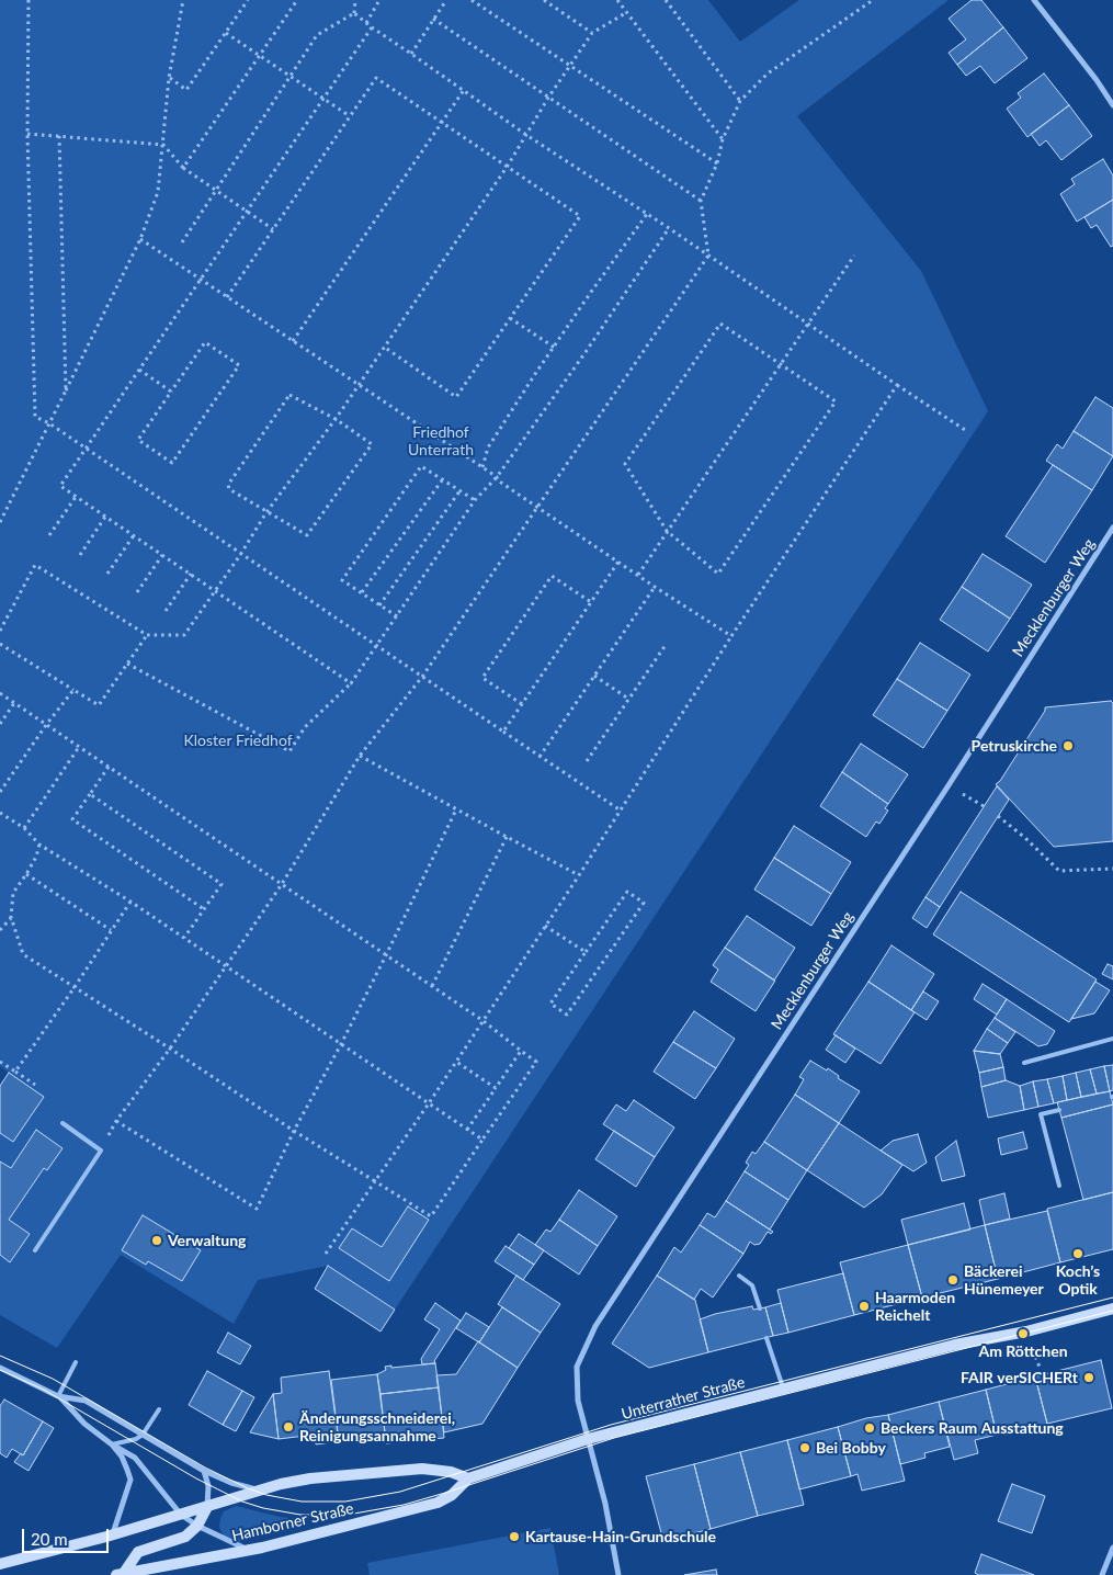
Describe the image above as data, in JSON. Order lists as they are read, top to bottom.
{
  "streets": {
    "main road": ["Unterrather Straße", "Hamborner Straße"],
    "street": ["Mecklenburger Weg"]
  },
  "crossings": [
    ["Mecklenburger Weg", "Unterrather Straße"],
    ["Unterrather Straße", "Hamborner Straße"]
  ],
  "parks": ["Friedhof Unterrath", "Kloster Friedhof"],
  "places": [
    "Petruskirche",
    "Verwaltung",
    "Koch’s Optik",
    "Bäckerei Hünemeyer",
    "Haarmoden Reichelt",
    "Am Röttchen",
    "FAIR verSICHERt",
    "Änderungsschneiderei, Reinigungsannahme",
    "Beckers Raum Ausstattung",
    "Bei Bobby",
    "Kartause-Hain-Grundschule"
  ],
  "scale_bar": "20 m"
}
